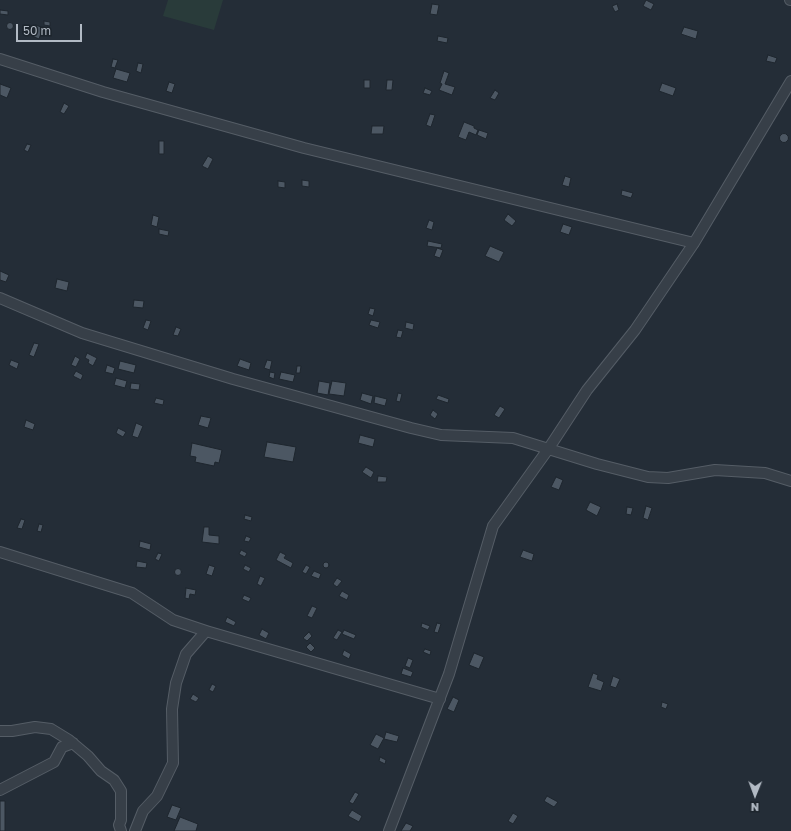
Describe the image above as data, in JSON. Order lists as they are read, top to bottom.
{
  "scale_bar": "50 m",
  "north": "bottom"
}
